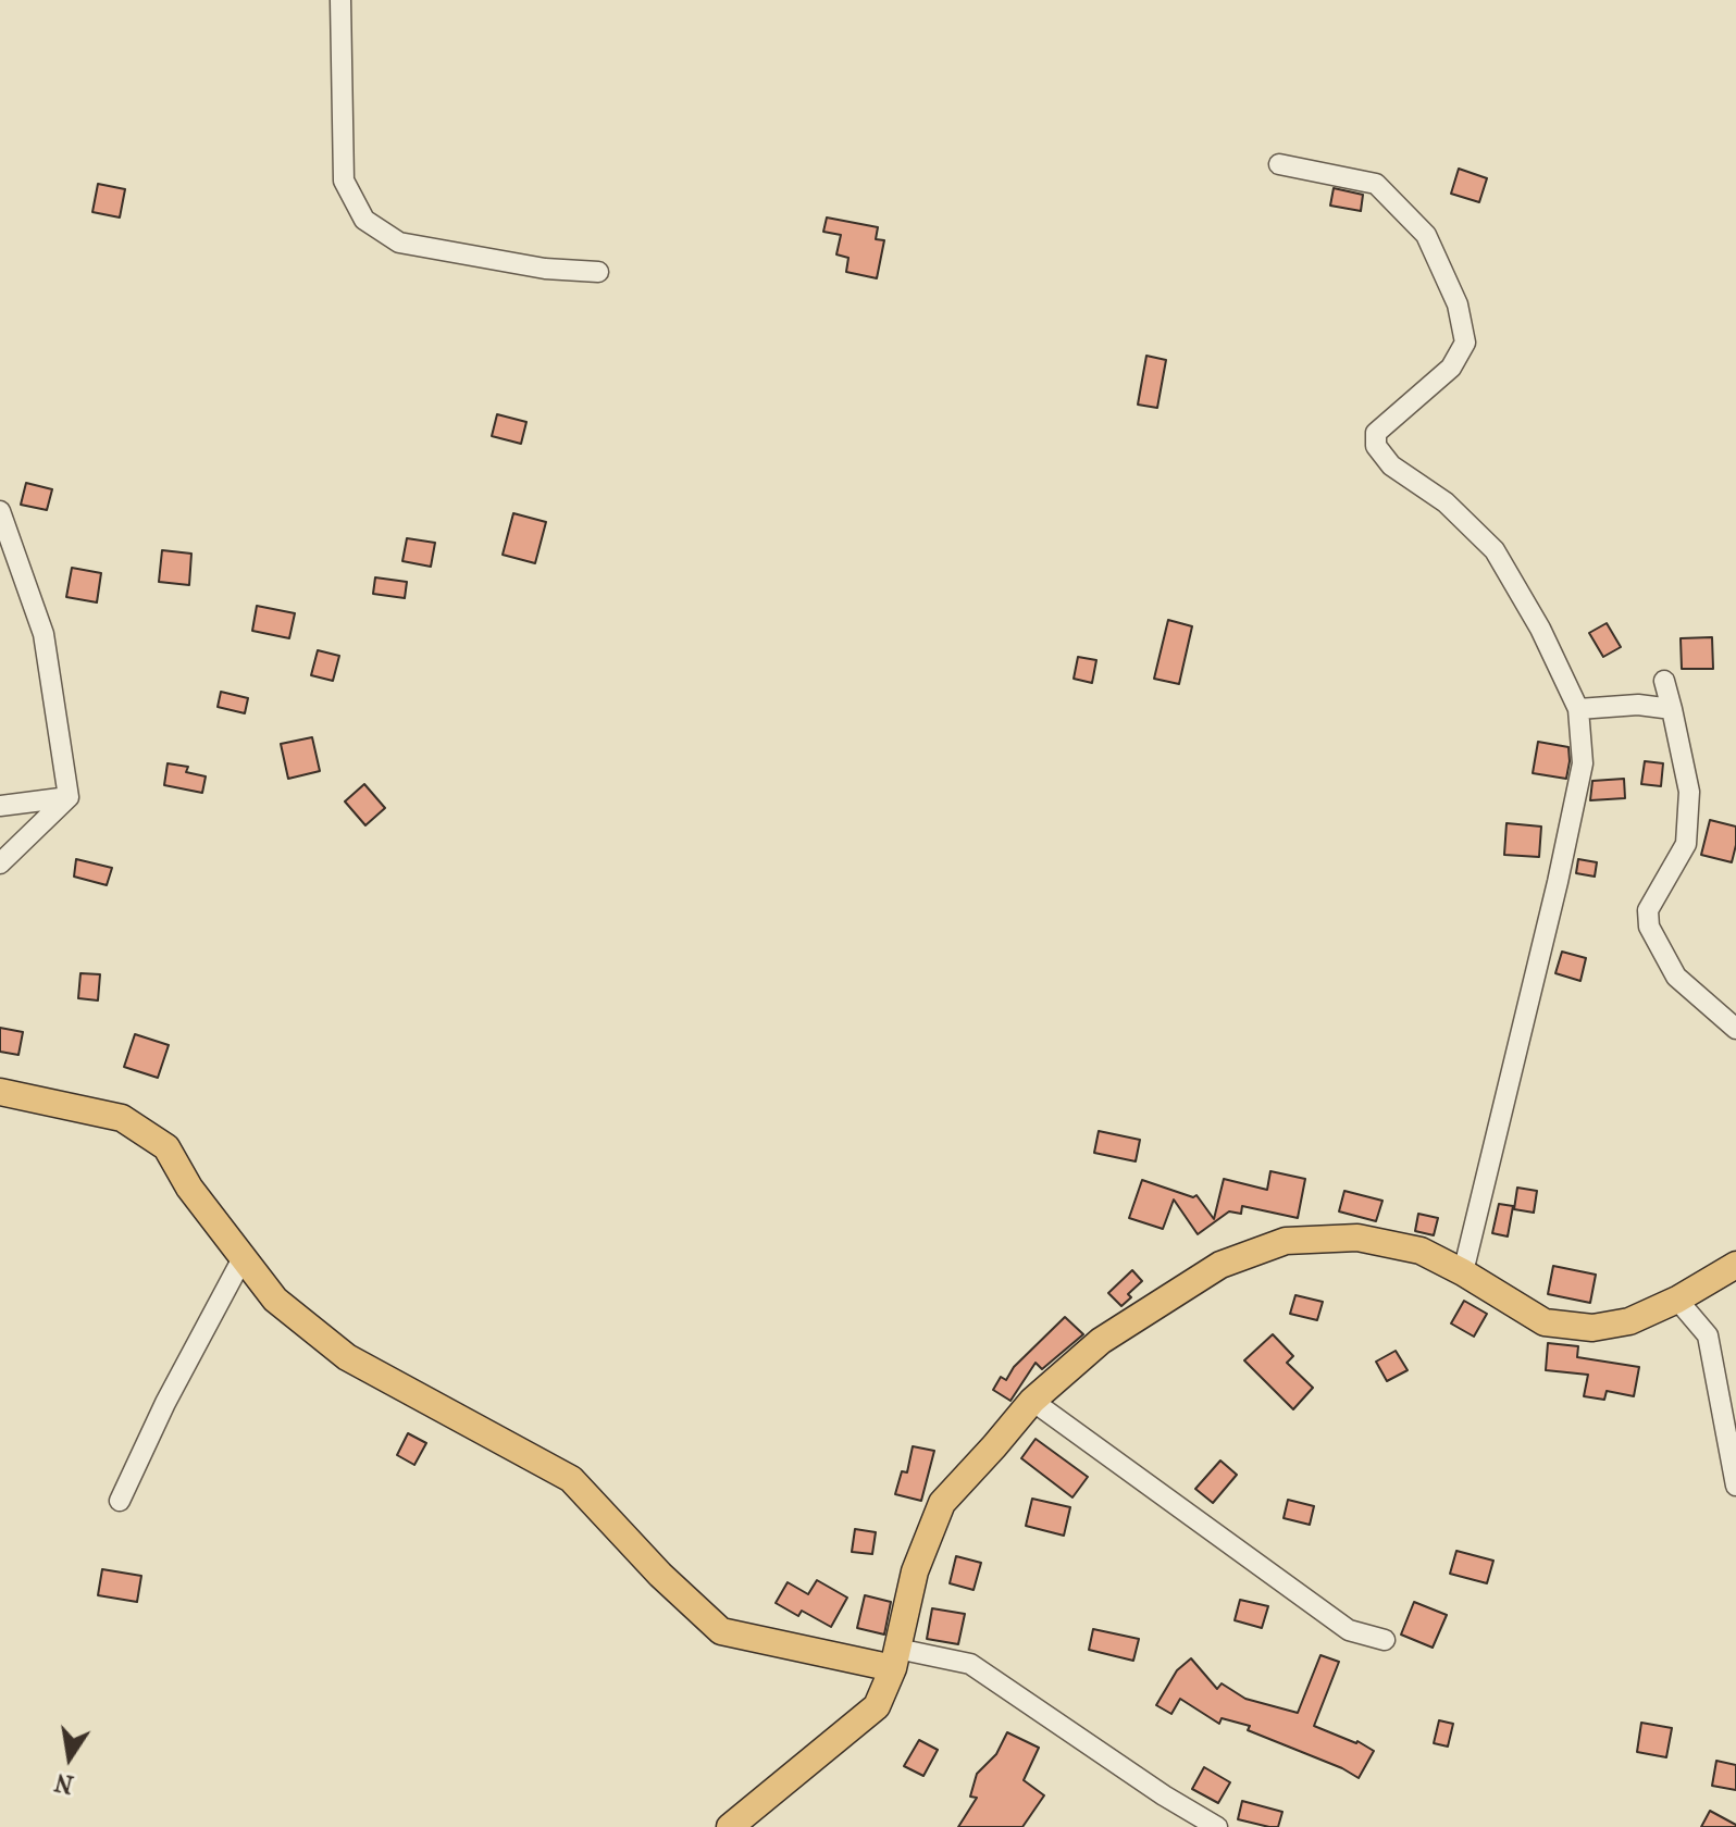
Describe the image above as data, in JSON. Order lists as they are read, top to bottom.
{
  "north": "bottom"
}
